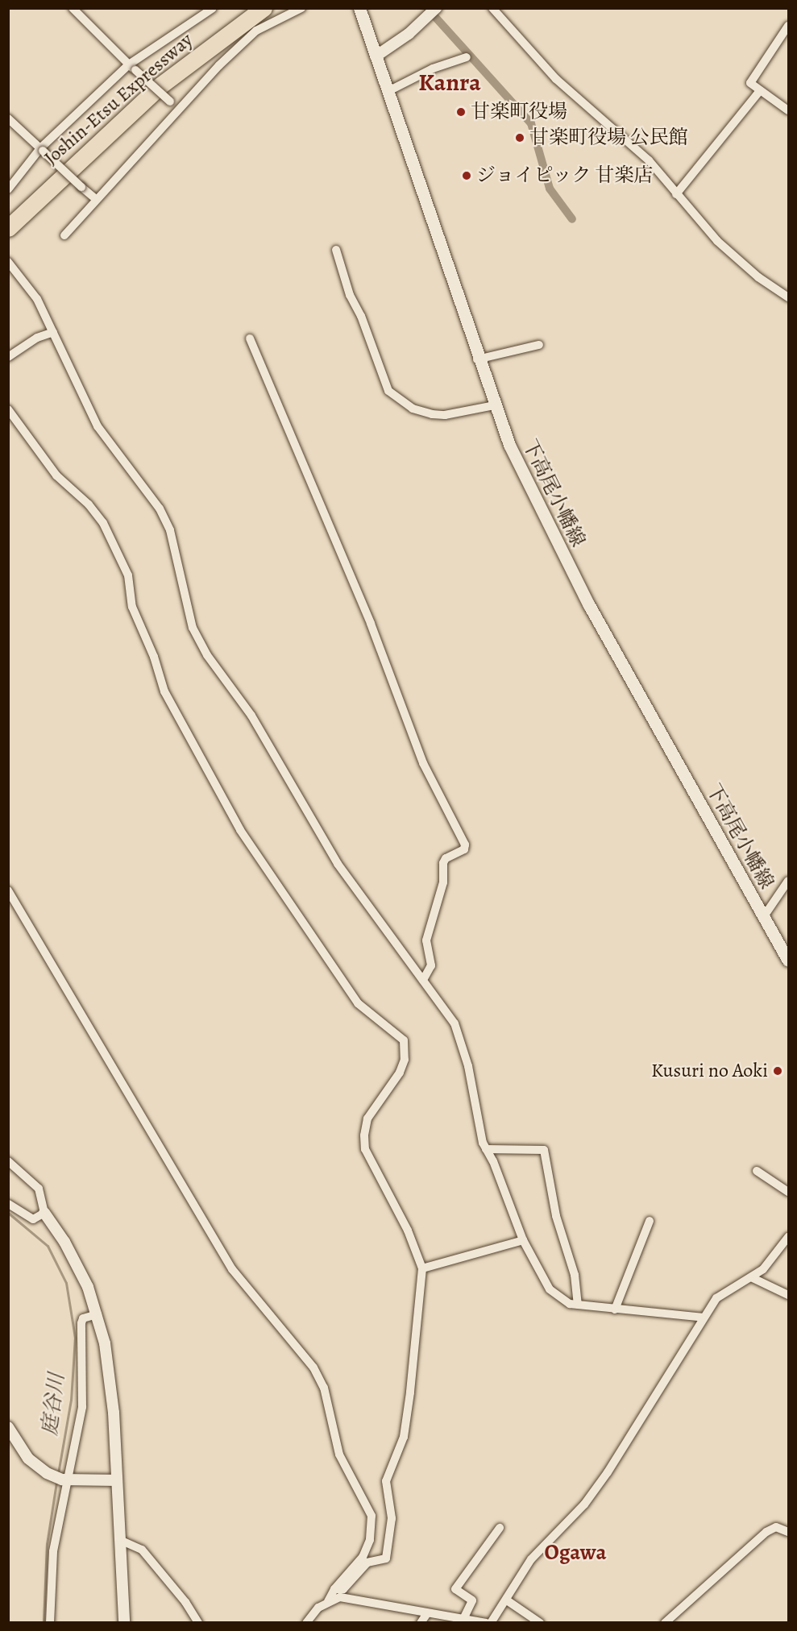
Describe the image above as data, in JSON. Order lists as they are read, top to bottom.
{
  "streets": {
    "highway": ["Joshin-Etsu Expressway"],
    "main road": ["下高尾小幡線"]
  },
  "districts": ["Kanra", "Ogawa"],
  "water": ["庭谷川"],
  "places": [
    "甘楽町役場",
    "甘楽町役場 公民館",
    "ジョイピック 甘楽店",
    "Kusuri no Aoki"
  ]
}
